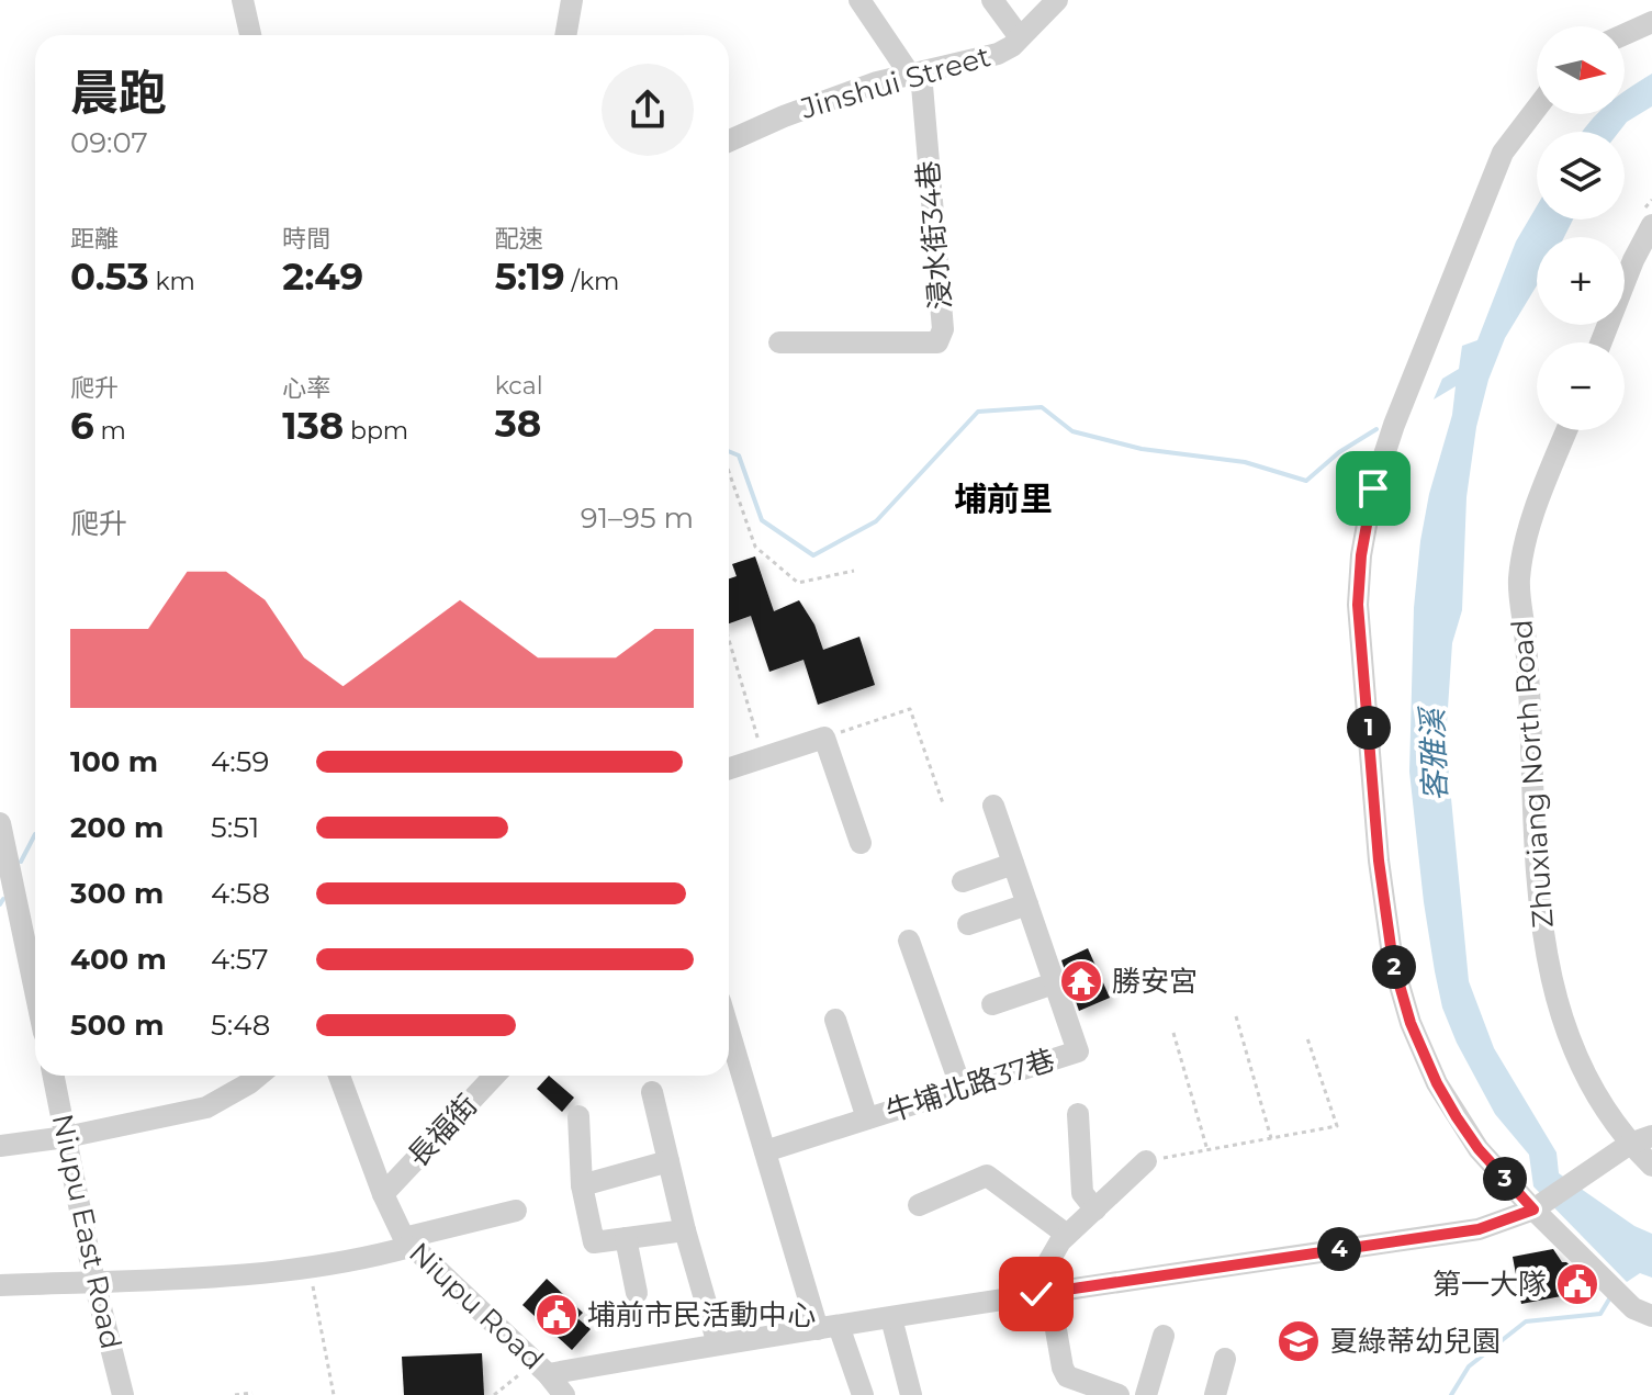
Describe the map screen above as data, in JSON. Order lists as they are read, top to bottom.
{
  "streets": {
    "street": [
      "Jinshui Street",
      "浸水街34巷",
      "Zhuxiang North Road",
      "牛埔北路37巷",
      "長福街",
      "Niupu East Road",
      "Niupu Road"
    ]
  },
  "crossings": [
    ["Jinshui Street", "浸水街34巷"],
    ["長福街", "Niupu Road"]
  ],
  "districts": ["埔前里"],
  "water": ["客雅溪"],
  "places": {
    "temple": ["勝安宮"],
    "public building": ["第一大隊", "埔前市民活動中心"],
    "school or university": ["夏綠蒂幼兒園"]
  },
  "north": "right",
  "page": {
    "map_buttons": ["+", "−"],
    "heading": ["晨跑", "09:07"],
    "stats": [
      ["距離", "0.53 km"],
      ["時間", "2:49"],
      ["配速", "5:19 /km"],
      ["爬升", "6 m"],
      ["心率", "138 bpm"],
      ["kcal", "38"]
    ],
    "chart": ["爬升", "91–95 m"],
    "pins": [
      "1",
      "2",
      "3",
      "4"
    ],
    "list": [
      {
        "name": "100 m",
        "note": "4:59"
      },
      {
        "name": "200 m",
        "note": "5:51"
      },
      {
        "name": "300 m",
        "note": "4:58"
      },
      {
        "name": "400 m",
        "note": "4:57"
      },
      {
        "name": "500 m",
        "note": "5:48"
      }
    ]
  }
}
